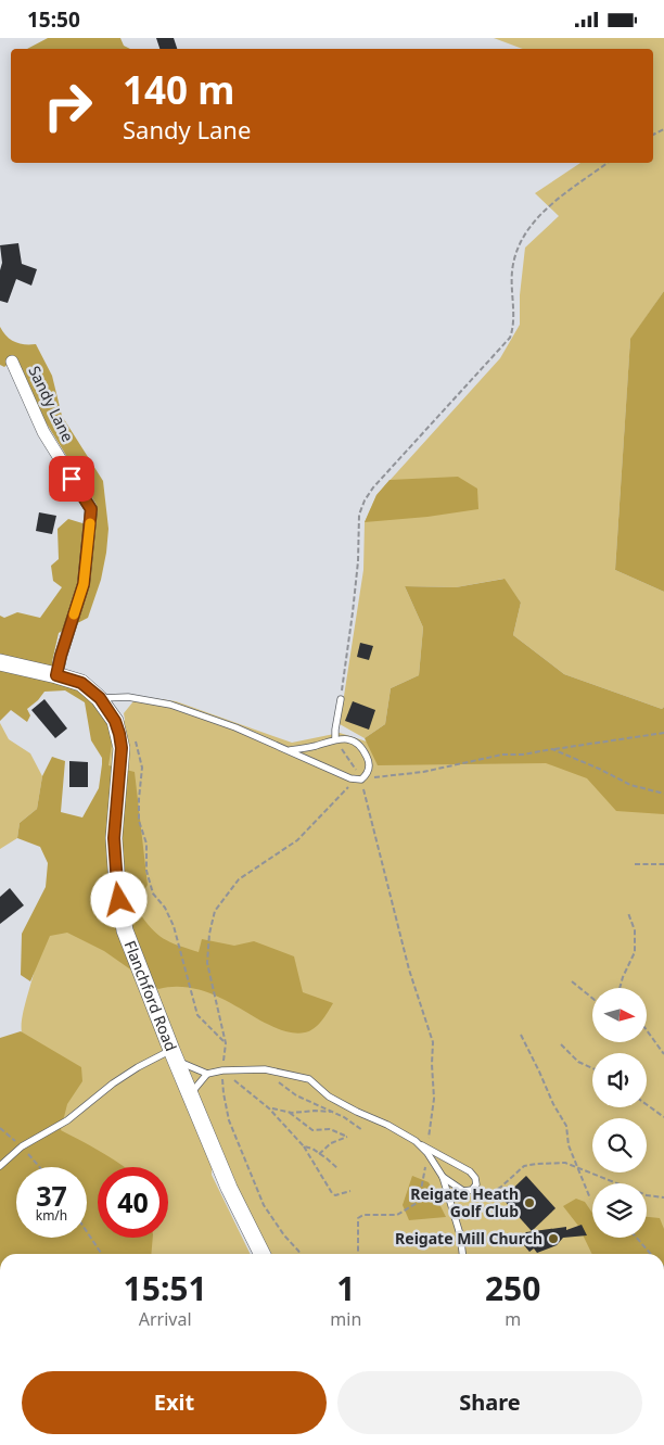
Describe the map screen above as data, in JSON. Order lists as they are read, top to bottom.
{
  "streets": {
    "street": ["Sandy Lane", "Flanchford Road"]
  },
  "crossings": [
    ["Sandy Lane", "Flanchford Road"]
  ],
  "places": ["Reigate Heath Golf Club", "Reigate Mill Church"],
  "north": "right",
  "page": {
    "status": "15:50",
    "turn": ["140 m", "Sandy Lane"],
    "speed": "37 km/h",
    "limit": "40",
    "eta": [
      "15:51",
      "Arrival",
      "1",
      "min",
      "250",
      "m"
    ],
    "buttons": ["Exit", "Share"]
  }
}
